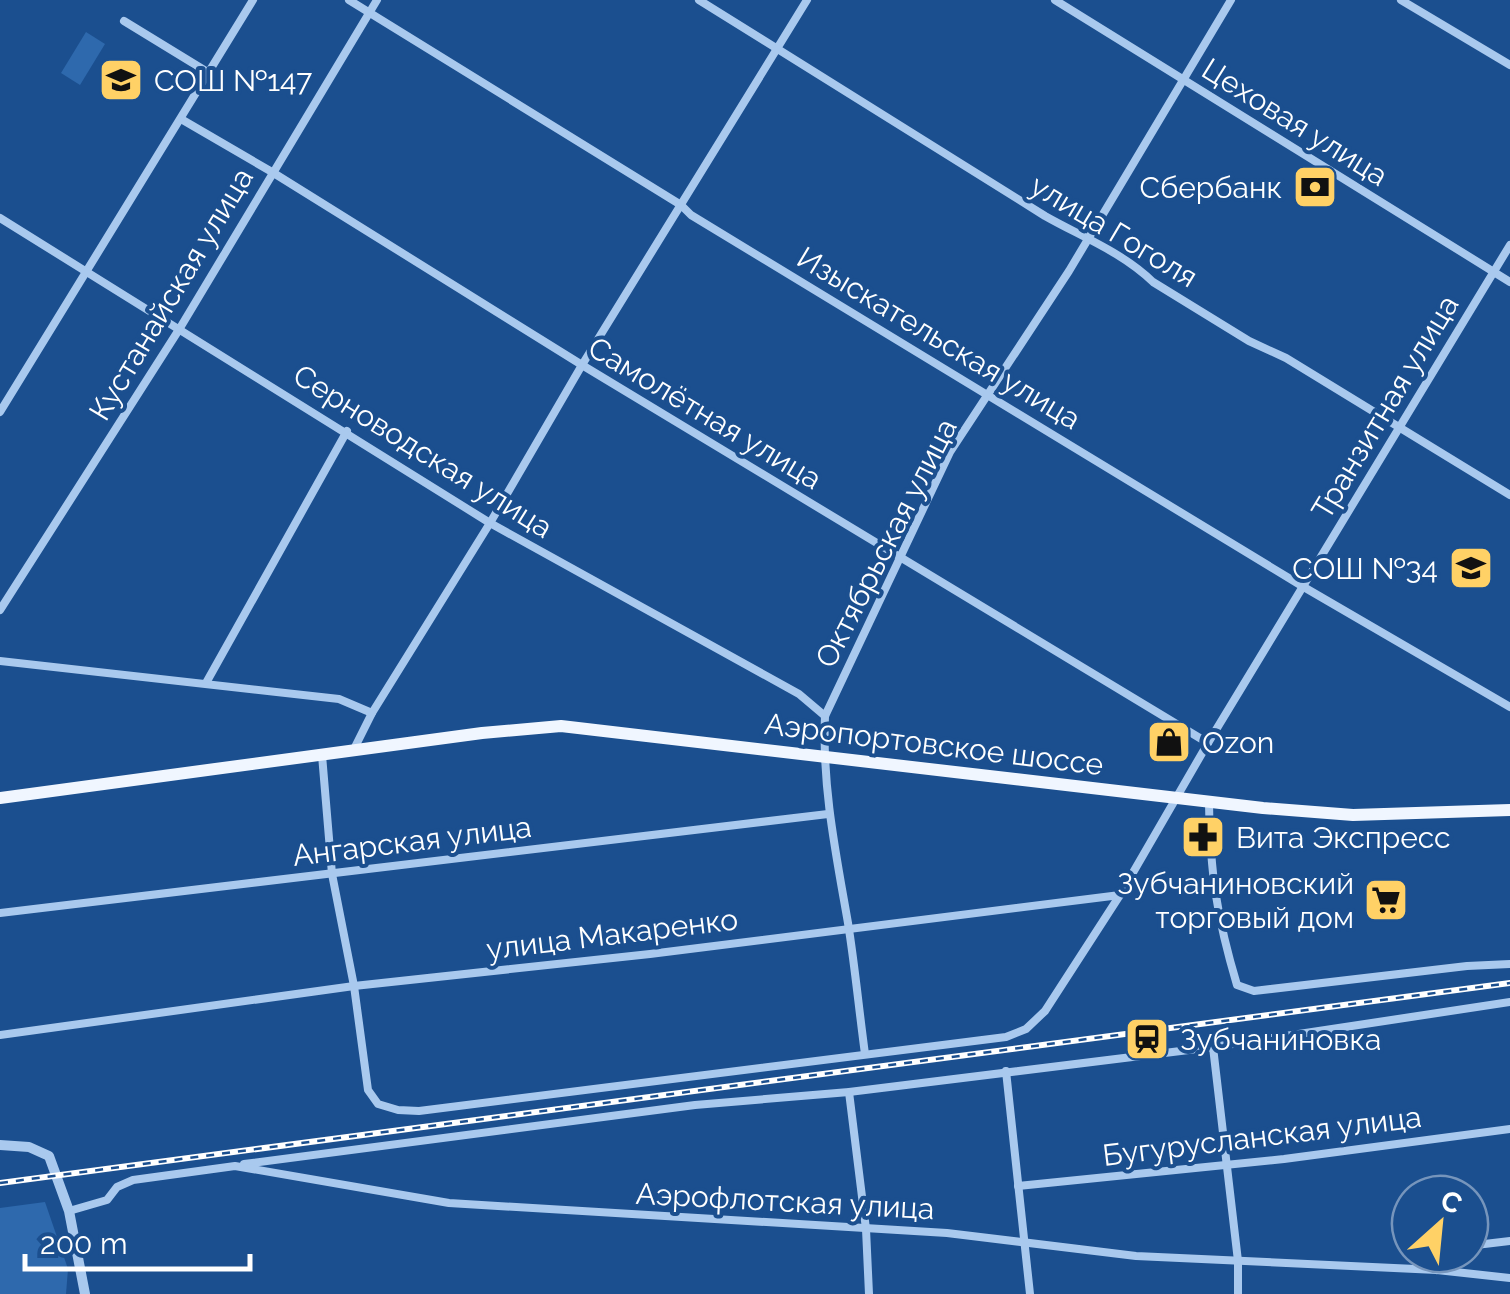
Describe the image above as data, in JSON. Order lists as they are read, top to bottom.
{
  "streets": {
    "main road": ["Аэропортовское шоссе"],
    "street": [
      "Цеховая улица",
      "улица Гоголя",
      "Кустанайская улица",
      "Изыскательская улица",
      "Транзитная улица",
      "Самолётная улица",
      "Серноводская улица",
      "Октябрьская улица",
      "Ангарская улица",
      "улица Макаренко",
      "Бугурусланская улица",
      "Аэрофлотская улица"
    ]
  },
  "crossings": [
    ["Цеховая улица", "Транзитная улица"],
    ["Цеховая улица", "Октябрьская улица"],
    ["улица Гоголя", "Транзитная улица"],
    ["улица Гоголя", "Октябрьская улица"],
    ["Кустанайская улица", "Изыскательская улица"],
    ["Кустанайская улица", "Самолётная улица"],
    ["Кустанайская улица", "Серноводская улица"],
    ["Изыскательская улица", "Транзитная улица"],
    ["Изыскательская улица", "Октябрьская улица"],
    ["Транзитная улица", "Самолётная улица"],
    ["Транзитная улица", "Аэропортовское шоссе"],
    ["Самолётная улица", "Октябрьская улица"],
    ["Серноводская улица", "Октябрьская улица"],
    ["Октябрьская улица", "Аэропортовское шоссе"],
    ["Октябрьская улица", "Ангарская улица"],
    ["Октябрьская улица", "улица Макаренко"]
  ],
  "places": {
    "school or university": ["СОШ №147", "СОШ №34"],
    "bank": ["Сбербанк"],
    "shop": ["Ozon"],
    "pharmacy": ["Вита Экспресс"],
    "supermarket": ["Зубчаниновский торговый дом"],
    "station": ["Зубчаниновка"]
  },
  "scale_bar": "200 m",
  "north": "top right"
}
